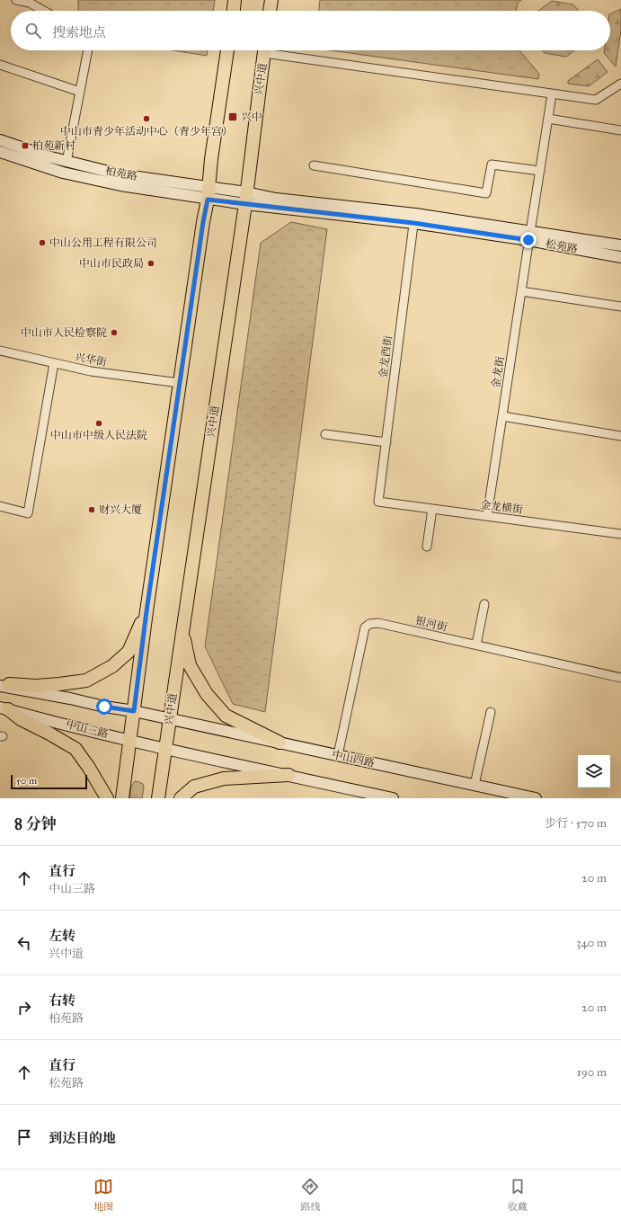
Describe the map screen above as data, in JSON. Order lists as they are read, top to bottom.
{
  "streets": {
    "main road": ["兴中道"],
    "street": [
      "柏苑路",
      "松苑路",
      "金龙西街",
      "兴华街",
      "金龙街",
      "金龙横街",
      "银河街",
      "中山三路",
      "中山四路"
    ]
  },
  "crossings": [
    ["兴中道", "柏苑路"],
    ["兴中道", "松苑路"],
    ["兴中道", "中山三路"],
    ["兴中道", "中山四路"],
    ["柏苑路", "松苑路"],
    ["松苑路", "金龙西街"],
    ["松苑路", "金龙街"],
    ["金龙西街", "金龙横街"],
    ["金龙街", "金龙横街"],
    ["银河街", "中山四路"]
  ],
  "places": {
    "transit": ["兴中", "柏苑新村"],
    "other": [
      "中山市青少年活动中心（青少年宫）",
      "中山公用工程有限公司",
      "中山市民政局",
      "中山市人民检察院",
      "中山市中级人民法院",
      "财兴大厦"
    ]
  },
  "scale_bar": "50 m",
  "page": {
    "search": "搜索地点",
    "scale": "50 m",
    "heading": ["8 分钟", "步行 · 570 m"],
    "list": [
      ["直行", "中山三路", "20 m"],
      ["左转", "兴中道", "340 m"],
      ["右转", "柏苑路", "20 m"],
      ["直行", "松苑路", "190 m"],
      "到达目的地"
    ],
    "nav": ["地图", "路线", "收藏"]
  }
}
